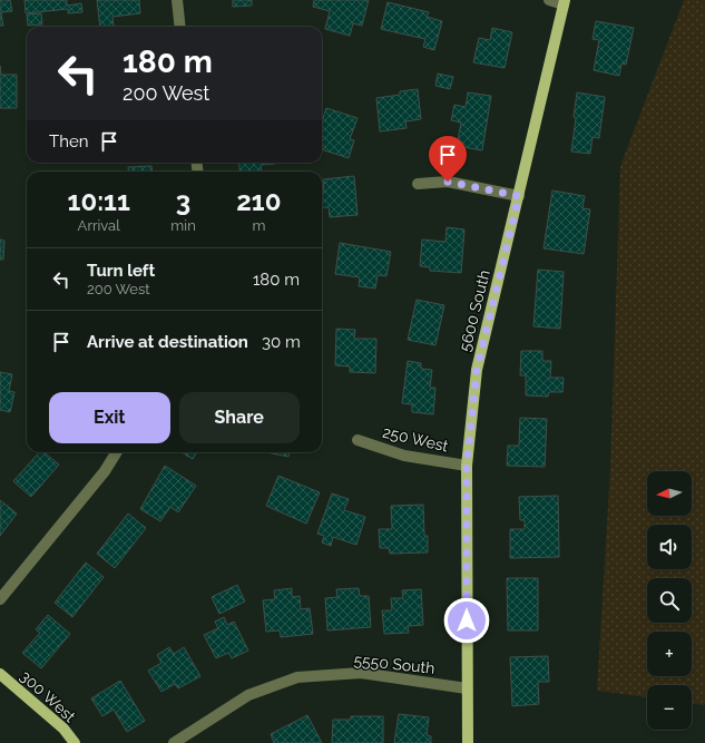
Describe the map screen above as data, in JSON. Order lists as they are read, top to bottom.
{
  "streets": {
    "main road": ["5600 South", "300 West"],
    "street": ["250 West", "5550 South"]
  },
  "crossings": [
    ["5600 South", "250 West"],
    ["5600 South", "5550 South"]
  ],
  "north": "left",
  "page": {
    "turn": ["180 m", "200 West"],
    "then": "Then",
    "eta": [
      "10:11",
      "Arrival",
      "3",
      "min",
      "210",
      "m"
    ],
    "list": [
      {
        "name": "Turn left",
        "note": "200 West",
        "value": "180 m"
      },
      {
        "name": "Arrive at destination",
        "value": "30 m"
      }
    ],
    "buttons": ["Exit", "Share"],
    "map_buttons": ["+", "−"]
  }
}
